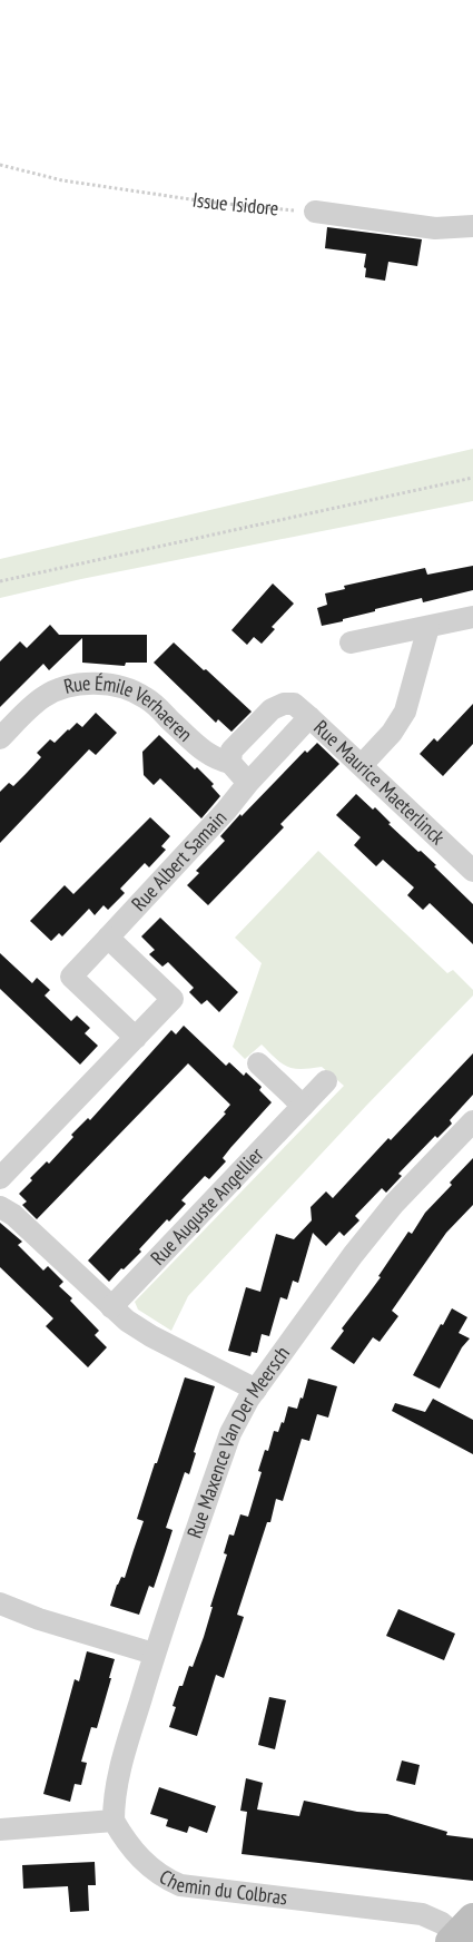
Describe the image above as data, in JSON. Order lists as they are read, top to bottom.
{
  "streets": {
    "street": [
      "Rue Émile Verhaeren",
      "Rue Maurice Maeterlinck",
      "Rue Albert Samain",
      "Rue Auguste Angellier",
      "Rue Maxence Van Der Meersch",
      "Chemin du Colbras"
    ],
    "path": ["Issue Isidore"]
  },
  "crossings": [
    ["Rue Maurice Maeterlinck", "Rue Albert Samain"],
    ["Rue Maxence Van Der Meersch", "Chemin du Colbras"]
  ]
}
